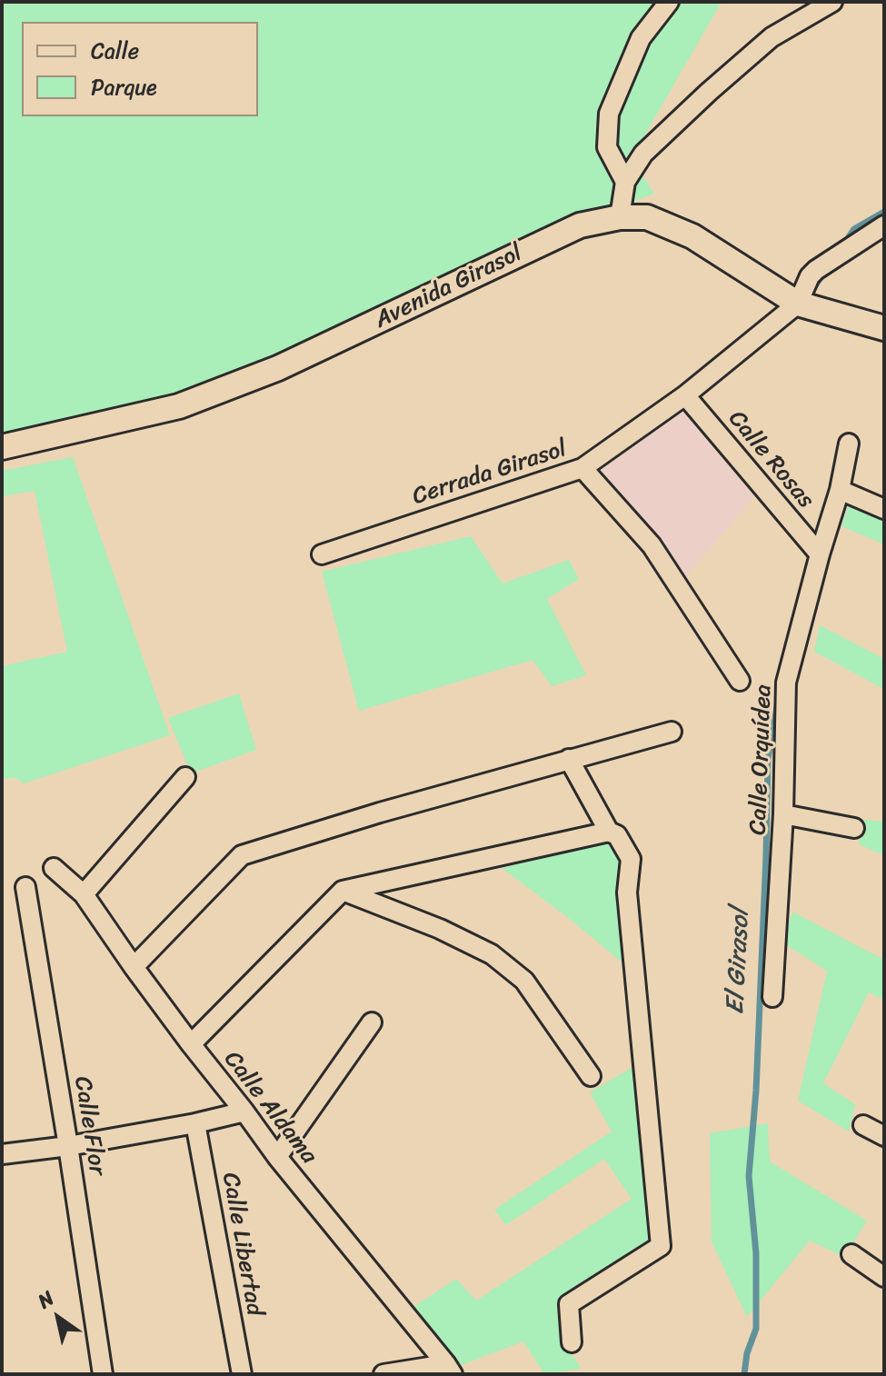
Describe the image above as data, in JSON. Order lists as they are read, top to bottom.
{
  "streets": {
    "street": [
      "Avenida Girasol",
      "Calle Rosas",
      "Cerrada Girasol",
      "Calle Orquídea",
      "Calle Aldama",
      "Calle Flor",
      "Calle Libertad"
    ]
  },
  "crossings": [
    ["Avenida Girasol", "Cerrada Girasol"],
    ["Calle Rosas", "Cerrada Girasol"],
    ["Calle Rosas", "Calle Orquídea"]
  ],
  "water": ["El Girasol"],
  "legend": ["Calle", "Parque"],
  "north": "top left"
}
